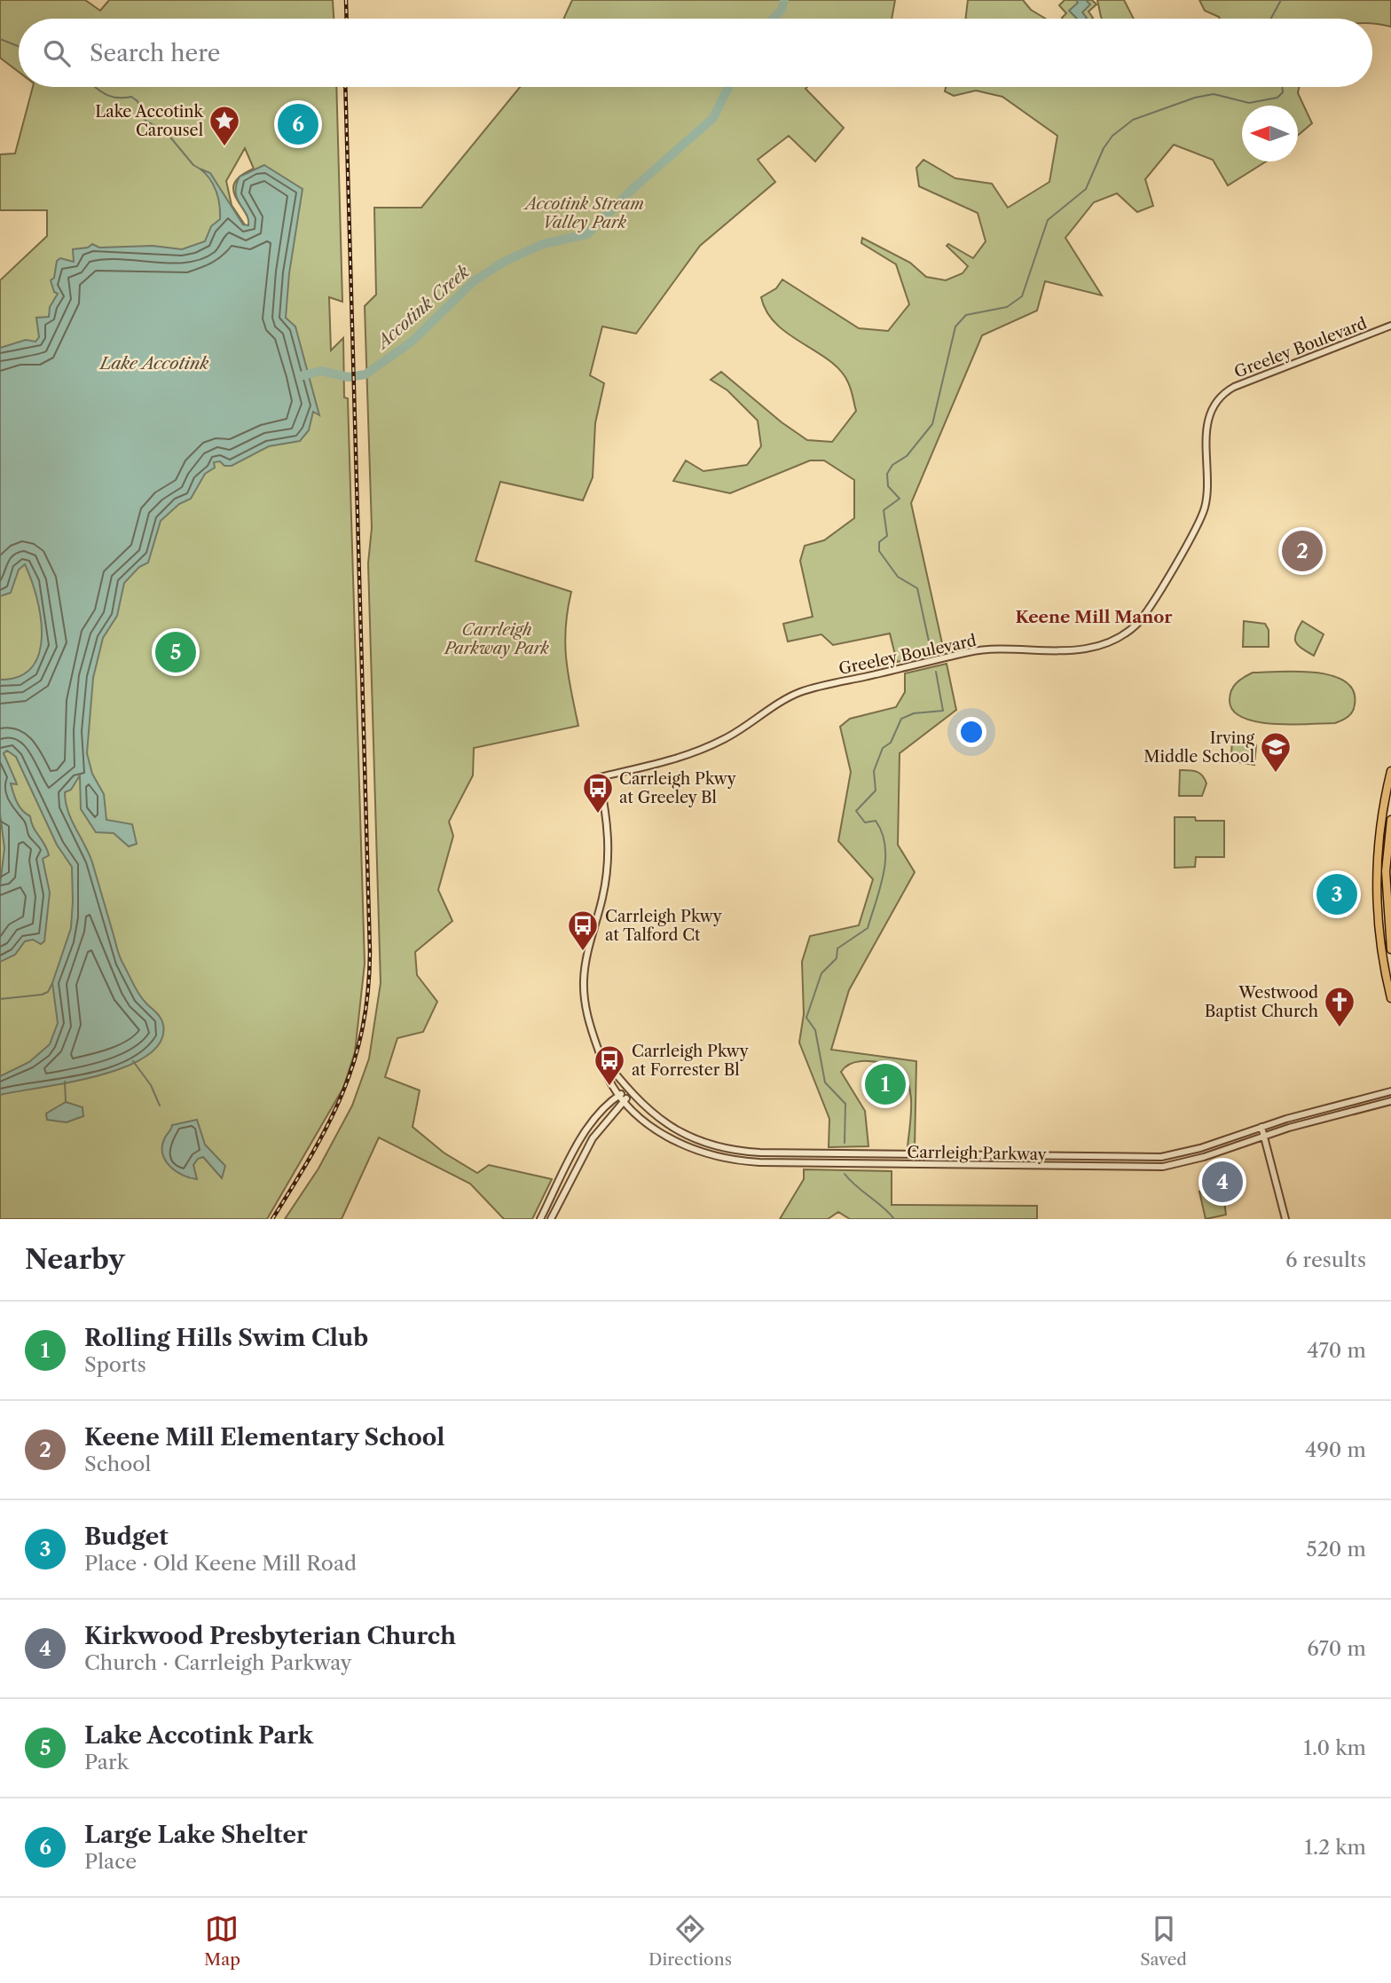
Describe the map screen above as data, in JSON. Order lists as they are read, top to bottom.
{
  "streets": {
    "street": ["Greeley Boulevard", "Carrleigh Parkway"]
  },
  "crossings": [
    ["Greeley Boulevard", "Carrleigh Parkway"]
  ],
  "districts": ["Keene Mill Manor"],
  "water": ["Accotink Creek", "Lake Accotink"],
  "parks": ["Accotink Stream Valley Park", "Carrleigh Parkway Park"],
  "places": {
    "place": ["Lake Accotink Carousel"],
    "school or university": ["Irving Middle School"],
    "bus stop": ["Carrleigh Pkwy at Greeley Bl", "Carrleigh Pkwy at Talford Ct", "Carrleigh Pkwy at Forrester Bl"],
    "church": ["Westwood Baptist Church"]
  },
  "north": "left",
  "page": {
    "search": "Search here",
    "pins": [
      "6",
      "2",
      "5",
      "3",
      "1",
      "4"
    ],
    "heading": ["Nearby", "6 results"],
    "list": [
      {
        "mark": "1",
        "name": "Rolling Hills Swim Club",
        "note": "Sports",
        "value": "470 m"
      },
      {
        "mark": "2",
        "name": "Keene Mill Elementary School",
        "note": "School",
        "value": "490 m"
      },
      {
        "mark": "3",
        "name": "Budget",
        "note": "Place · Old Keene Mill Road",
        "value": "520 m"
      },
      {
        "mark": "4",
        "name": "Kirkwood Presbyterian Church",
        "note": "Church · Carrleigh Parkway",
        "value": "670 m"
      },
      {
        "mark": "5",
        "name": "Lake Accotink Park",
        "note": "Park",
        "value": "1.0 km"
      },
      {
        "mark": "6",
        "name": "Large Lake Shelter",
        "note": "Place",
        "value": "1.2 km"
      }
    ],
    "nav": ["Map", "Directions", "Saved"]
  }
}
